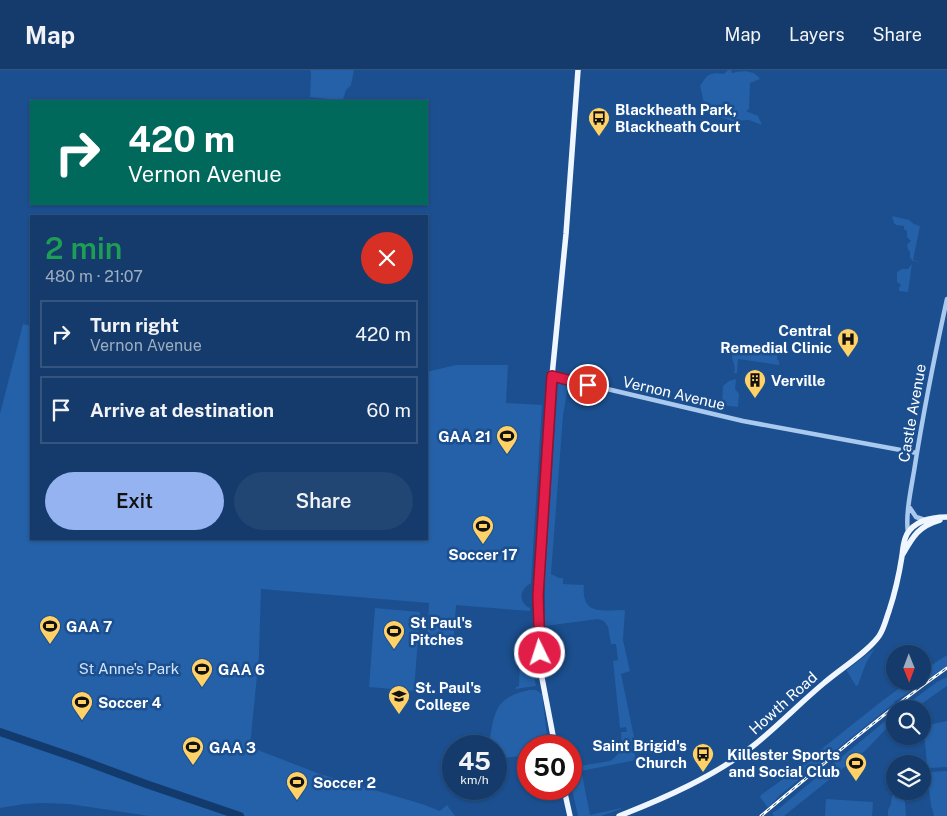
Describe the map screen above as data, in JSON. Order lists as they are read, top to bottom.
{
  "streets": {
    "main road": ["Howth Road"],
    "street": ["Vernon Avenue", "Castle Avenue"]
  },
  "crossings": [
    ["Vernon Avenue", "Castle Avenue"],
    ["Castle Avenue", "Howth Road"]
  ],
  "parks": ["St Anne's Park"],
  "places": {
    "bus stop": ["Blackheath Park, Blackheath Court", "Saint Brigid's Church"],
    "hospital": ["Central Remedial Clinic"],
    "building": ["Verville"],
    "sports": [
      "GAA 21",
      "Soccer 17",
      "GAA 7",
      "St Paul's Pitches",
      "GAA 6",
      "Soccer 4",
      "GAA 3",
      "Killester Sports and Social Club",
      "Soccer 2"
    ],
    "school or university": ["St. Paul's College"]
  },
  "north": "bottom",
  "page": {
    "header": "Map",
    "nav": ["Map", "Layers", "Share"],
    "turn": ["420 m", "Vernon Avenue"],
    "heading": ["2 min", "480 m · 21:07"],
    "list": [
      {
        "name": "Turn right",
        "note": "Vernon Avenue",
        "value": "420 m"
      },
      {
        "name": "Arrive at destination",
        "value": "60 m"
      }
    ],
    "buttons": ["Exit", "Share"],
    "speed": "45 km/h",
    "limit": "50"
  }
}
